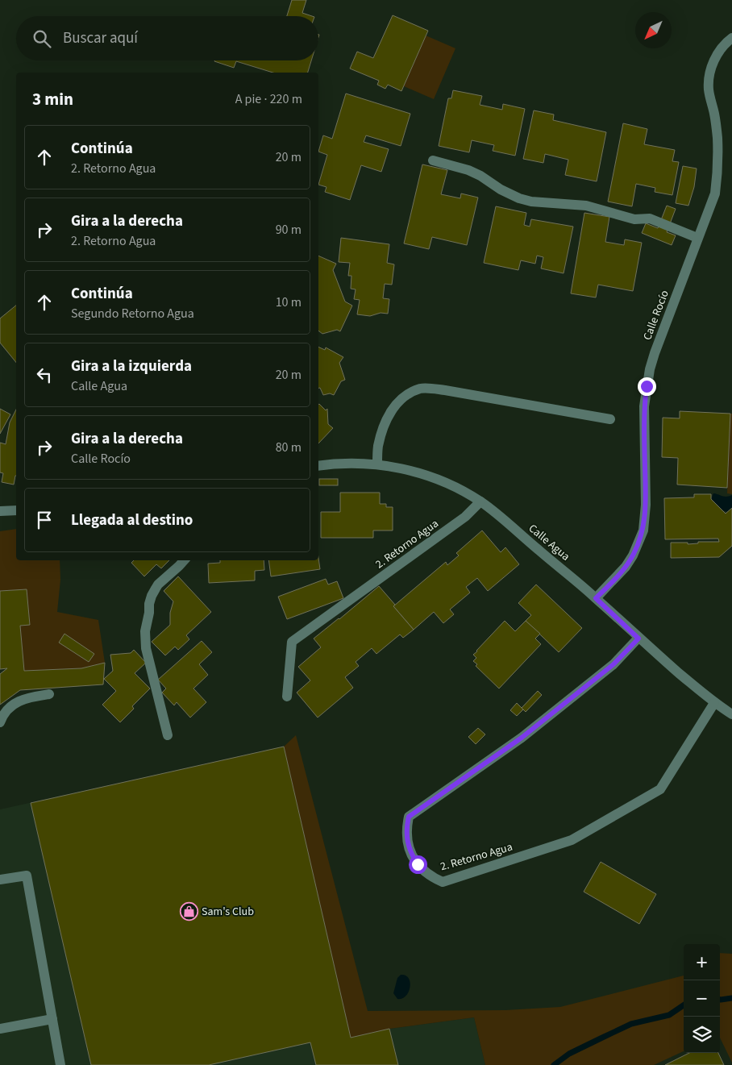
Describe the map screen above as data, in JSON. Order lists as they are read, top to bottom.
{
  "streets": {
    "street": ["Calle Rocío", "Calle Agua", "2. Retorno Agua"]
  },
  "crossings": [
    ["Calle Rocío", "Calle Agua"],
    ["Calle Agua", "2. Retorno Agua"]
  ],
  "places": {
    "shop": ["Sam's Club"]
  },
  "north": "bottom left",
  "page": {
    "search": "Buscar aquí",
    "heading": ["3 min", "A pie · 220 m"],
    "list": [
      ["Continúa", "2. Retorno Agua", "20 m"],
      ["Gira a la derecha", "2. Retorno Agua", "90 m"],
      ["Continúa", "Segundo Retorno Agua", "10 m"],
      ["Gira a la izquierda", "Calle Agua", "20 m"],
      ["Gira a la derecha", "Calle Rocío", "80 m"],
      "Llegada al destino"
    ],
    "map_buttons": ["+", "−"]
  }
}
